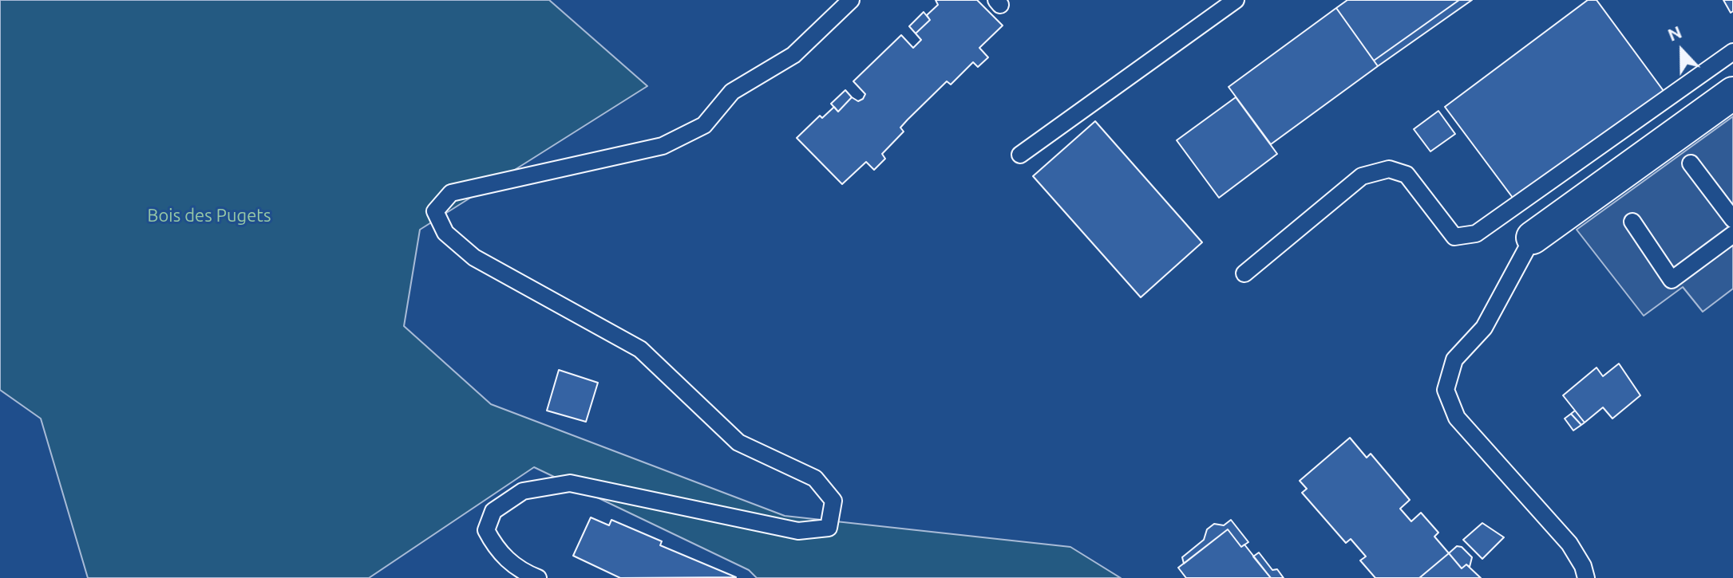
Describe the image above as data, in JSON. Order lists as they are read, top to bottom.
{
  "parks": ["Bois des Pugets"],
  "north": "top"
}
